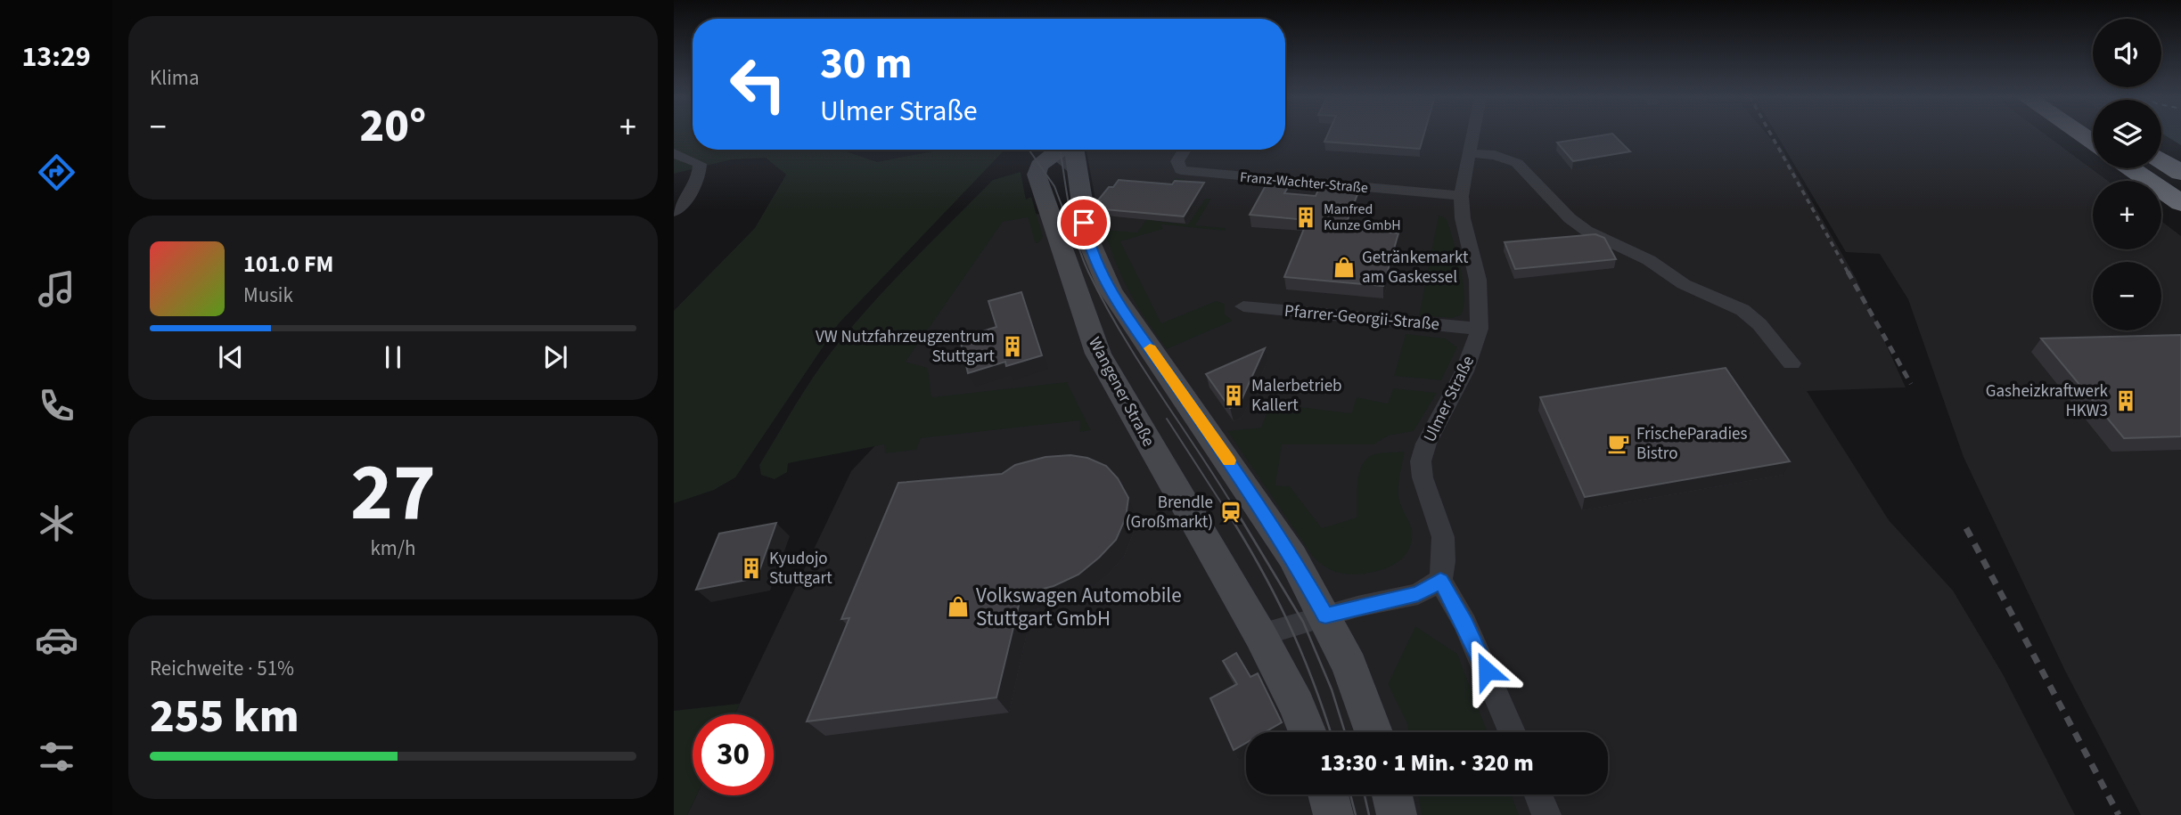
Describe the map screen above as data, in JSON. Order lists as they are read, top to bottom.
{
  "streets": {
    "street": [
      "Franz-Wachter-Straße",
      "Pfarrer-Georgii-Straße",
      "Wangener Straße",
      "Ulmer Straße"
    ]
  },
  "crossings": [
    ["Franz-Wachter-Straße", "Ulmer Straße"],
    ["Pfarrer-Georgii-Straße", "Ulmer Straße"]
  ],
  "places": {
    "building": [
      "Manfred Kunze GmbH",
      "VW Nutzfahrzeugzentrum Stuttgart",
      "Malerbetrieb Kallert",
      "Gasheizkraftwerk HKW3",
      "Kyudojo Stuttgart"
    ],
    "shop": ["Getränkemarkt am Gaskessel", "Volkswagen Automobile Stuttgart GmbH"],
    "cafe": ["FrischeParadies Bistro"],
    "station": ["Brendle (Großmarkt)"]
  },
  "page": {
    "tabs": "13:29",
    "tile": [
      "Klima",
      ["27", "km/h"],
      ["Reichweite · 51%", "255 km"]
    ],
    "map_buttons": ["+", "−"],
    "turn": ["30 m", "Ulmer Straße"],
    "heat": ["−", "20°", "+"],
    "song": ["101.0 FM", "Musik"],
    "limit": "30",
    "trip": "13:30 · 1 Min. · 320 m"
  }
}
